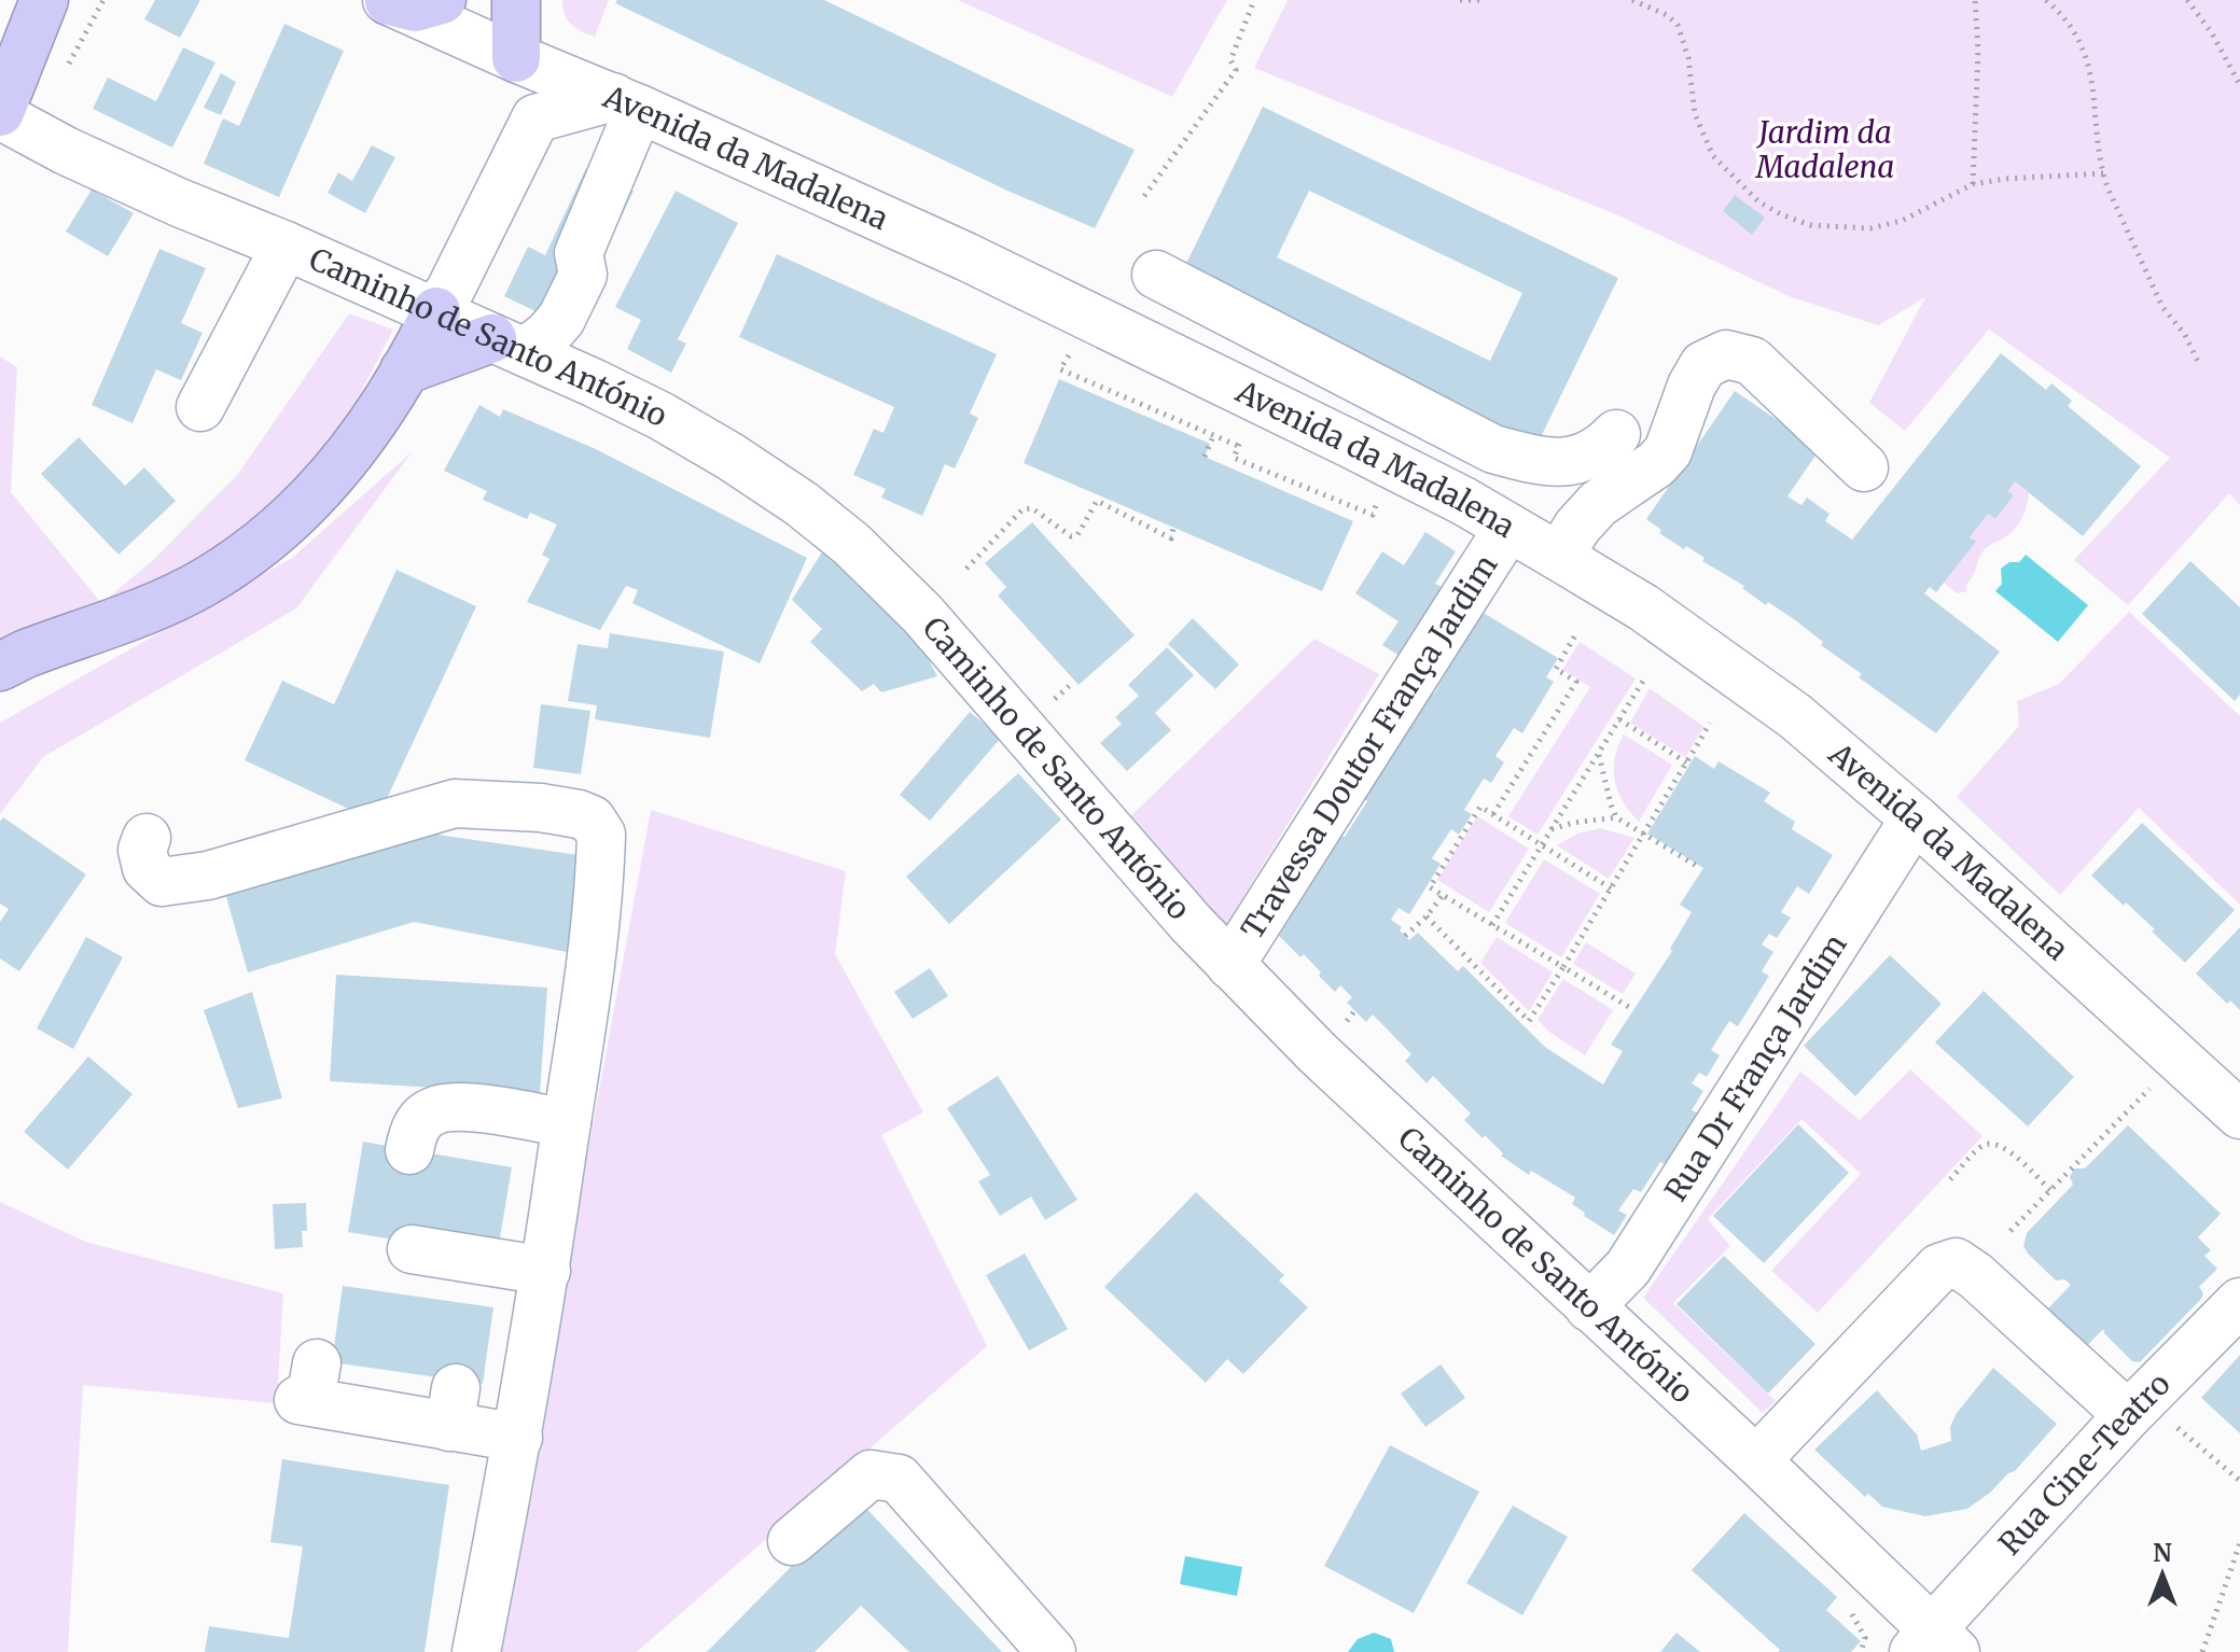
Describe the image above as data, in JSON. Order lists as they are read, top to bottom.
{
  "streets": {
    "street": [
      "Avenida da Madalena",
      "Caminho de Santo António",
      "Travessa Doutor França Jardim",
      "Rua Dr França Jardim",
      "Rua Cine-Teatro"
    ]
  },
  "crossings": [
    ["Avenida da Madalena", "Travessa Doutor França Jardim"],
    ["Avenida da Madalena", "Rua Dr França Jardim"],
    ["Caminho de Santo António", "Travessa Doutor França Jardim"],
    ["Caminho de Santo António", "Rua Dr França Jardim"],
    ["Caminho de Santo António", "Rua Cine-Teatro"]
  ],
  "parks": ["Jardim da Madalena"],
  "north": "top"
}
